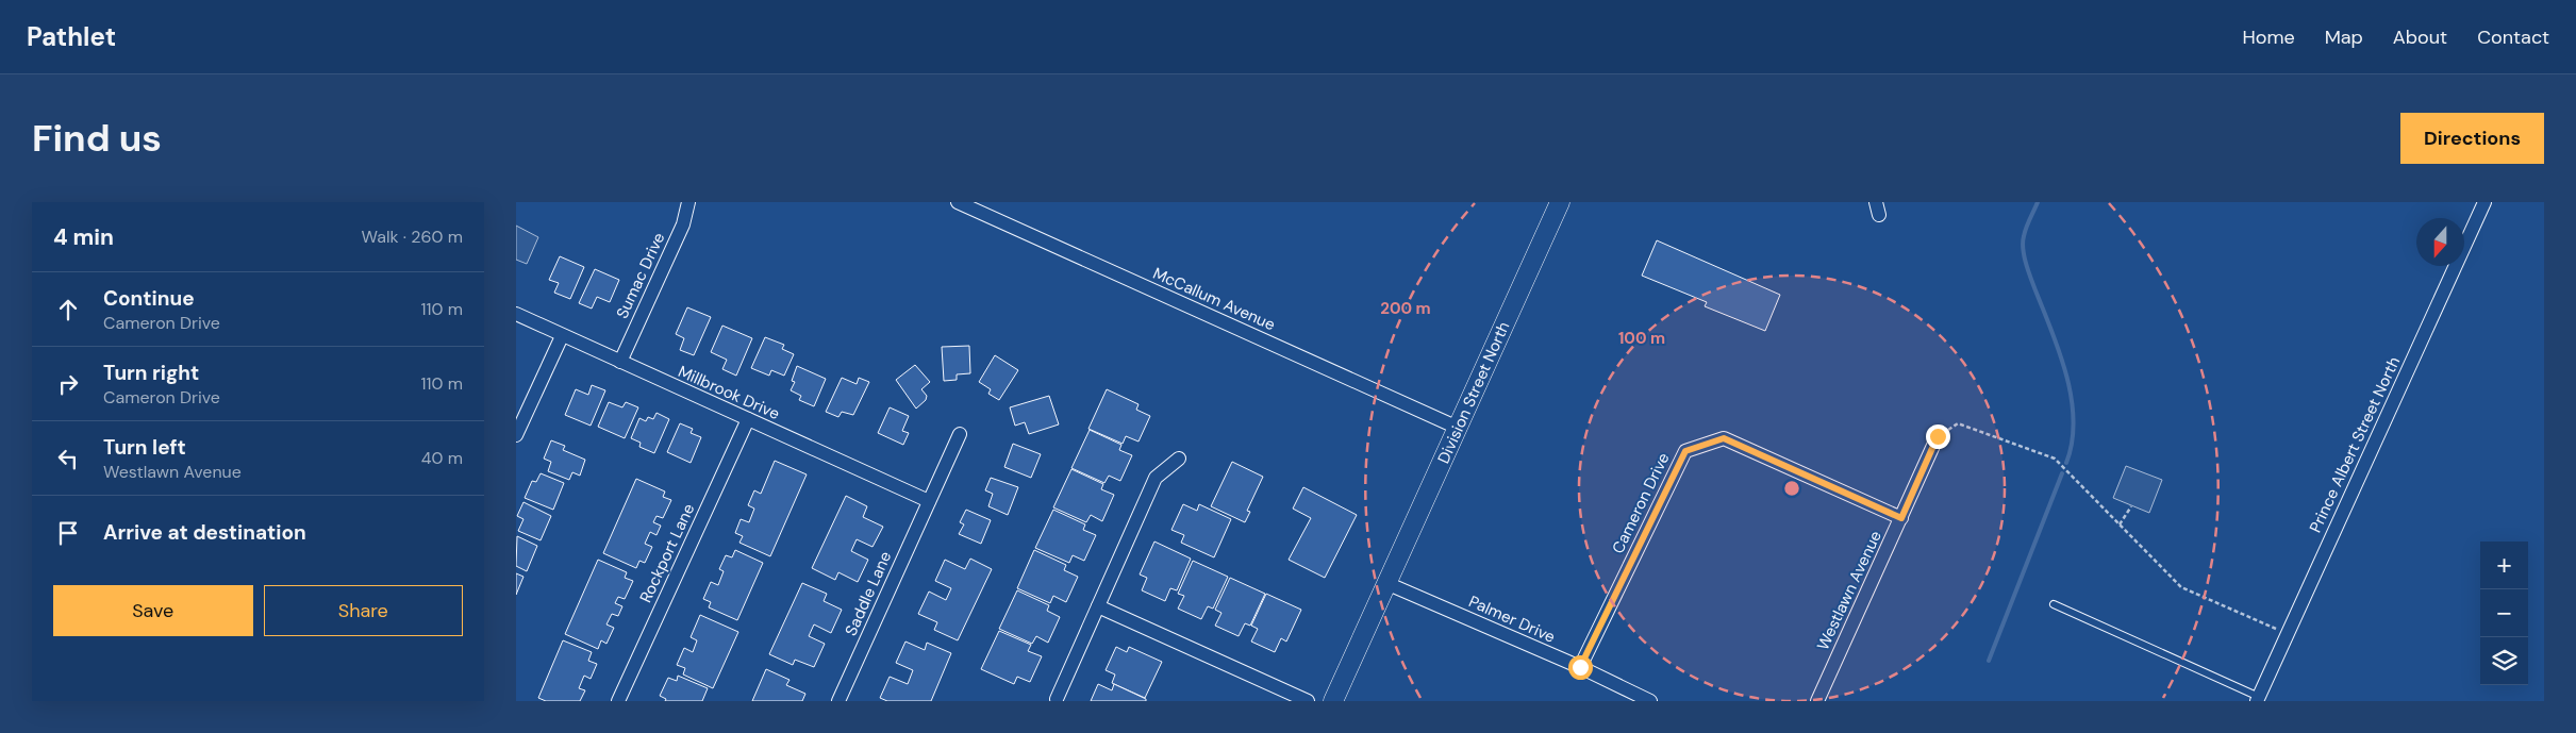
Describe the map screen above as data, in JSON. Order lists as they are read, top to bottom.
{
  "streets": {
    "main road": ["Division Street North"],
    "street": [
      "Sumac Drive",
      "McCallum Avenue",
      "Millbrook Drive",
      "Prince Albert Street North",
      "Cameron Drive",
      "Rockport Lane",
      "Westlawn Avenue",
      "Saddle Lane",
      "Palmer Drive"
    ]
  },
  "crossings": [
    ["Sumac Drive", "Millbrook Drive"],
    ["McCallum Avenue", "Division Street North"],
    ["Millbrook Drive", "Rockport Lane"],
    ["Millbrook Drive", "Saddle Lane"],
    ["Division Street North", "Palmer Drive"],
    ["Cameron Drive", "Westlawn Avenue"],
    ["Cameron Drive", "Palmer Drive"]
  ],
  "north": "bottom",
  "page": {
    "header": "Pathlet",
    "nav": [
      "Home",
      "Map",
      "About",
      "Contact"
    ],
    "buttons": [
      "Directions",
      ["Save", "Share"]
    ],
    "title": "Find us",
    "heading": ["4 min", "Walk · 260 m"],
    "list": [
      ["Continue", "Cameron Drive", "110 m"],
      ["Turn right", "Cameron Drive", "110 m"],
      ["Turn left", "Westlawn Avenue", "40 m"],
      "Arrive at destination"
    ],
    "map_buttons": ["+", "−"]
  },
  "rings": ["200 m", "100 m"]
}
